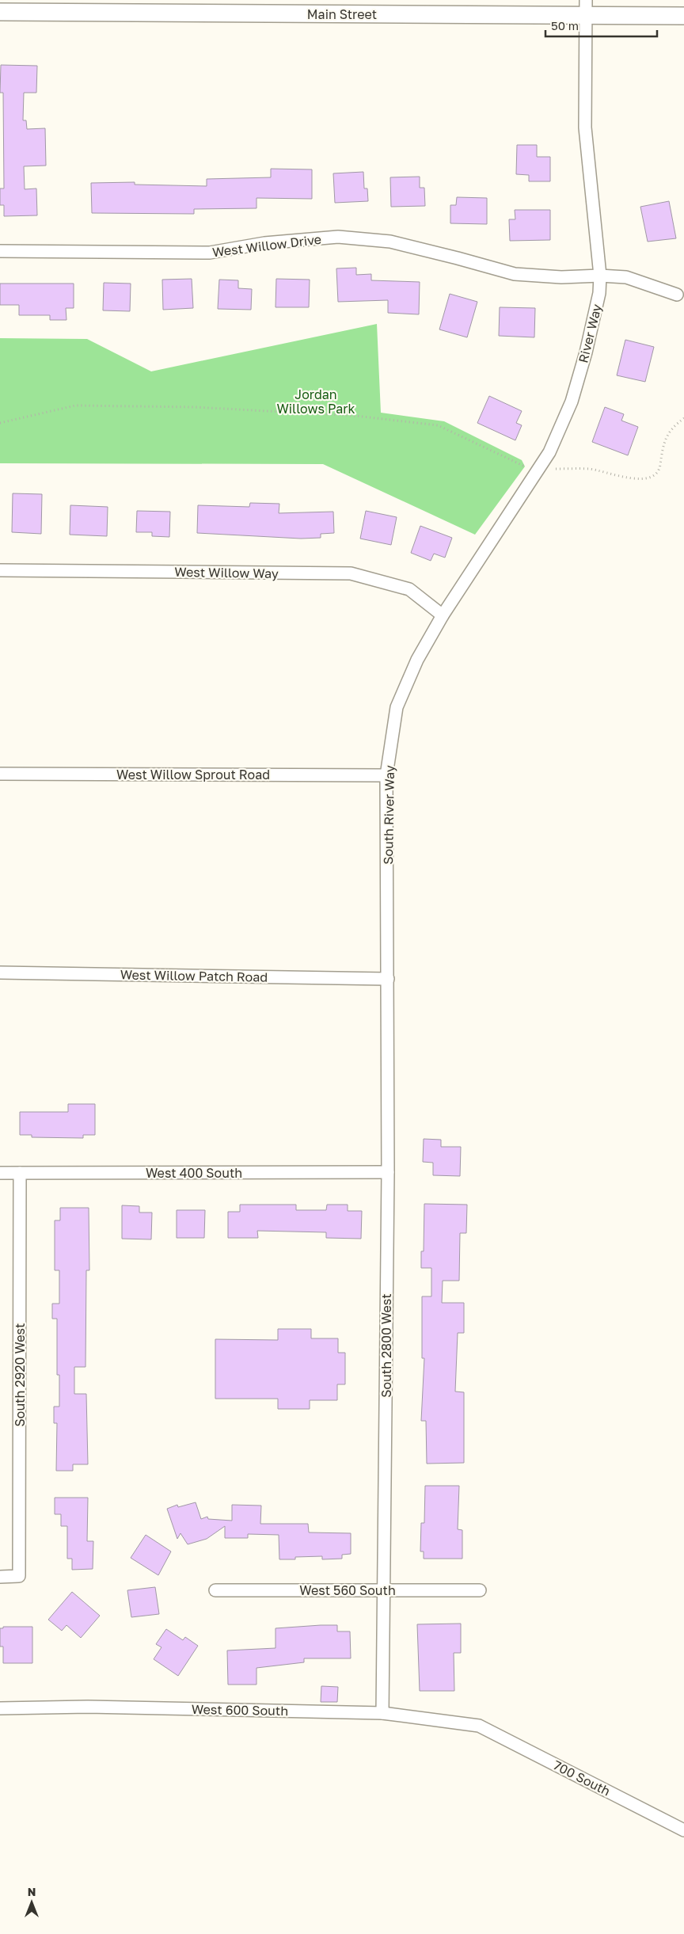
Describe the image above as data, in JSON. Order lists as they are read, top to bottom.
{
  "streets": {
    "main road": ["Main Street"],
    "street": [
      "West Willow Drive",
      "River Way",
      "West Willow Way",
      "West Willow Sprout Road",
      "South River Way",
      "West Willow Patch Road",
      "West 400 South",
      "South 2800 West",
      "South 2920 West",
      "West 560 South",
      "West 600 South",
      "700 South"
    ]
  },
  "crossings": [
    ["Main Street", "River Way"],
    ["West Willow Drive", "River Way"],
    ["River Way", "West Willow Way"],
    ["River Way", "South River Way"],
    ["West Willow Way", "South River Way"],
    ["West Willow Sprout Road", "South River Way"],
    ["South River Way", "West Willow Patch Road"],
    ["South River Way", "South 2800 West"],
    ["West Willow Patch Road", "South 2800 West"],
    ["West 400 South", "South 2800 West"],
    ["West 400 South", "South 2920 West"],
    ["South 2800 West", "West 560 South"],
    ["South 2800 West", "West 600 South"],
    ["West 600 South", "700 South"]
  ],
  "parks": ["Jordan Willows Park"],
  "scale_bar": "50 m",
  "north": "top"
}
